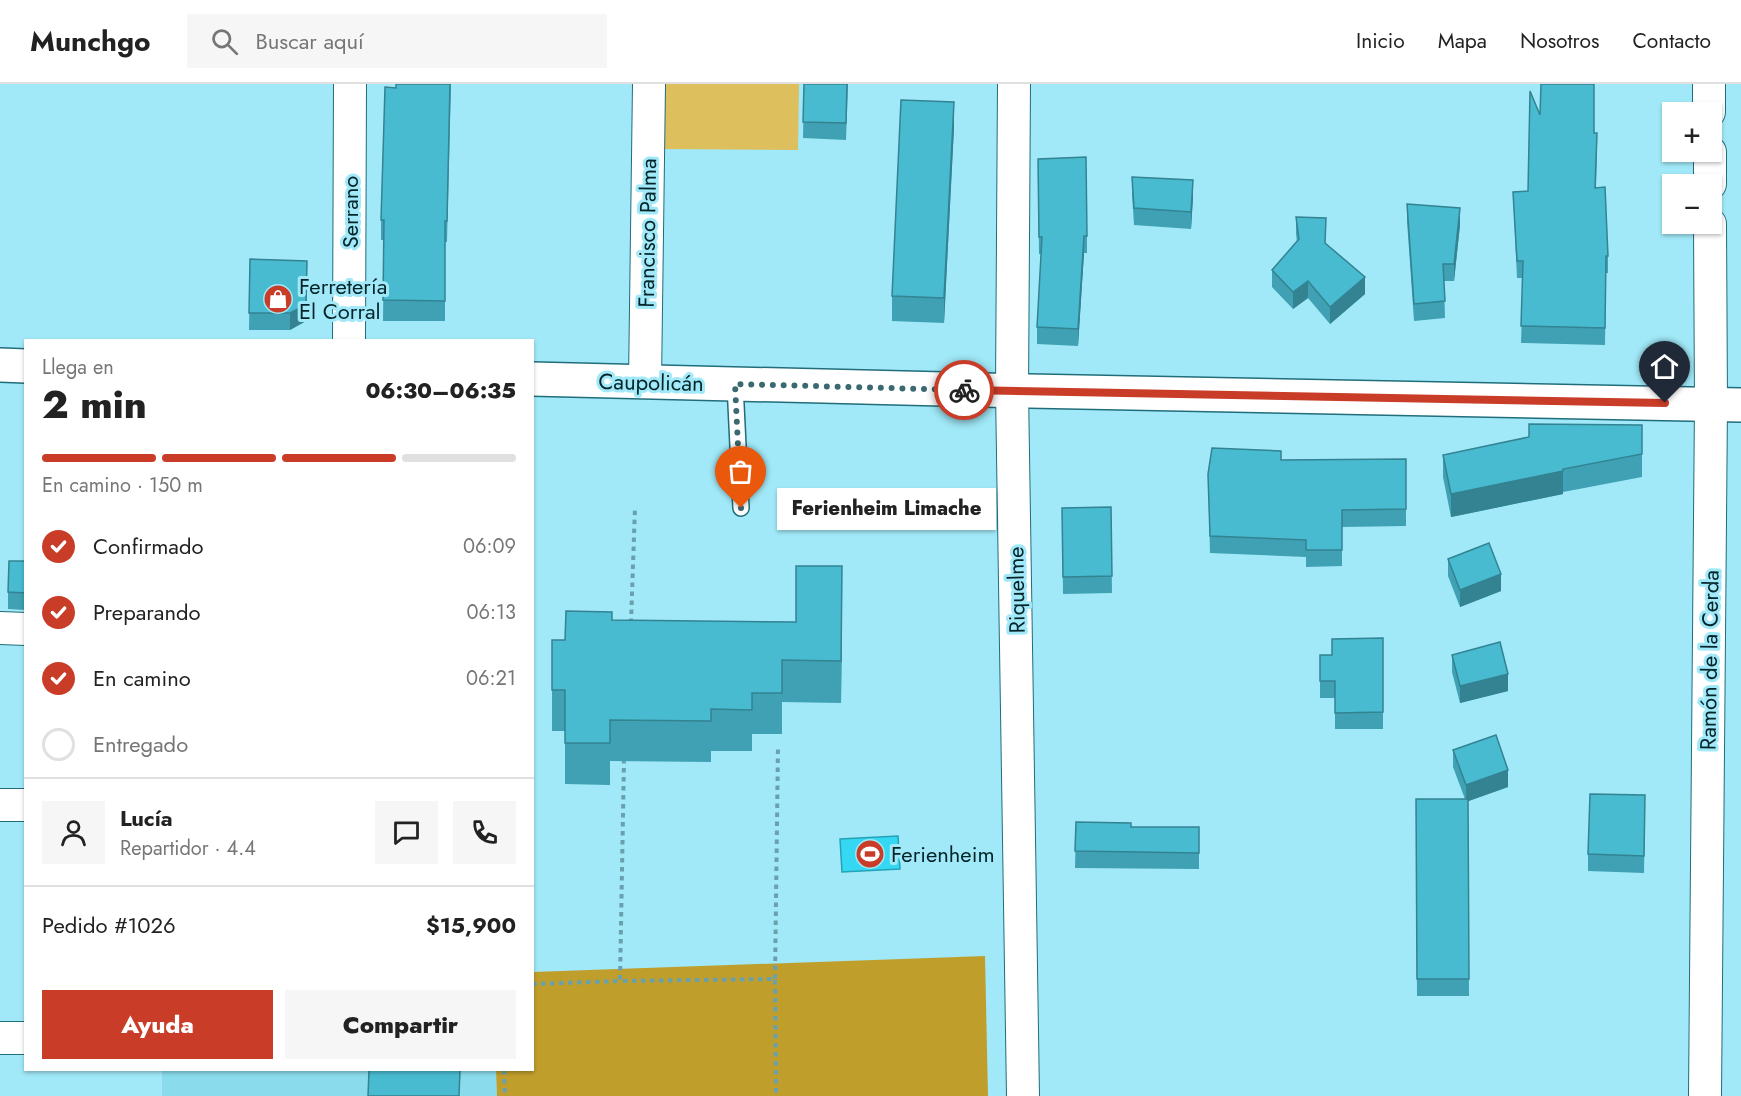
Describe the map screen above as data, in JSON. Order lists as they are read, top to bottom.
{
  "streets": {
    "street": [
      "Serrano",
      "Francisco Palma",
      "Caupolicán",
      "Riquelme",
      "Ramón de la Cerda"
    ]
  },
  "crossings": [
    ["Francisco Palma", "Caupolicán"],
    ["Caupolicán", "Riquelme"],
    ["Caupolicán", "Ramón de la Cerda"]
  ],
  "places": {
    "shop": ["Ferretería El Corral"],
    "other": ["Ferienheim Limache"],
    "sports": ["Ferienheim"]
  },
  "page": {
    "header": "Munchgo",
    "search": "Buscar aquí",
    "nav": [
      "Inicio",
      "Mapa",
      "Nosotros",
      "Contacto"
    ],
    "map_buttons": ["+", "−"],
    "heading": ["2 min", "Llega en", "06:30–06:35"],
    "panel": [
      "Lucía",
      "Repartidor · 4.4",
      "Pedido #1026",
      "$15,900"
    ],
    "bar": "En camino · 150 m",
    "bubble": "Ferienheim Limache",
    "list": [
      ["Confirmado", "06:09"],
      ["Preparando", "06:13"],
      ["En camino", "06:21"],
      "Entregado"
    ],
    "buttons": ["Ayuda", "Compartir"]
  }
}
